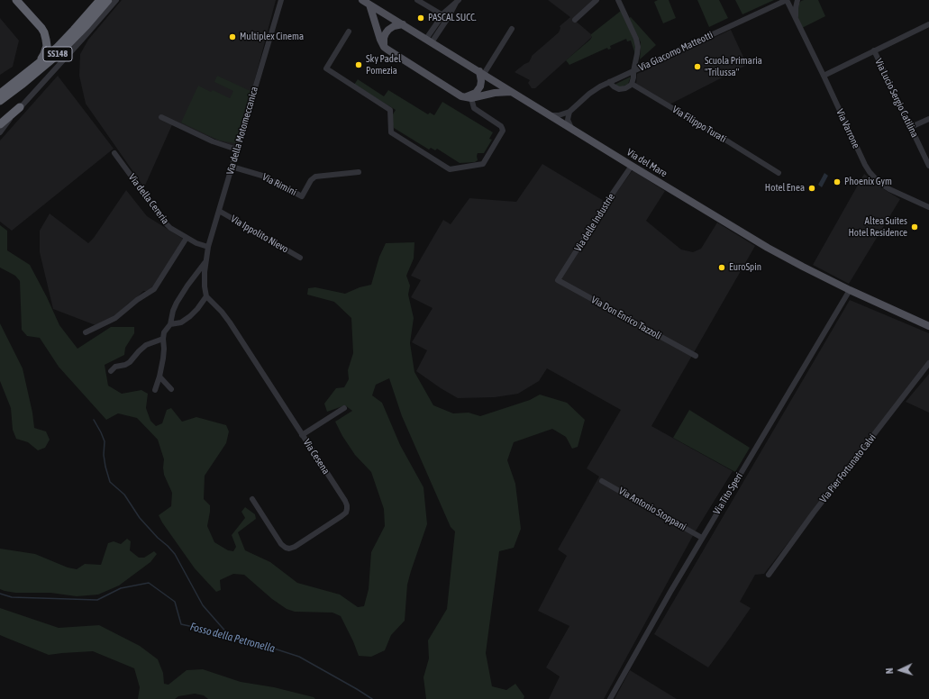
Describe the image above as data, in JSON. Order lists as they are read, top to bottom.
{
  "streets": {
    "highway": ["SS148"],
    "main road": ["Via del Mare"],
    "street": [
      "Via Giacomo Matteotti",
      "Via Lucio Sergio Catilina",
      "Via Filippo Turati",
      "Via Varrone",
      "Via della Motomeccanica",
      "Via Rimini",
      "Via della Cereria",
      "Via delle Industrie",
      "Via Ippolito Nievo",
      "Via Don Enrico Tazzoli",
      "Via Cesena",
      "Via Pier Fortunato Calvi",
      "Via Tito Speri",
      "Via Antonio Stoppani"
    ]
  },
  "crossings": [
    ["Via Giacomo Matteotti", "Via Varrone"],
    ["Via della Motomeccanica", "Via Rimini"],
    ["Via della Motomeccanica", "Via della Cereria"],
    ["Via della Motomeccanica", "Via Ippolito Nievo"],
    ["Via della Motomeccanica", "Via Cesena"],
    ["Via del Mare", "Via delle Industrie"],
    ["Via del Mare", "Via Tito Speri"],
    ["Via delle Industrie", "Via Don Enrico Tazzoli"],
    ["Via Tito Speri", "Via Antonio Stoppani"]
  ],
  "water": ["Fosso della Petronella"],
  "places": [
    "PASCAL SUCC.",
    "Multiplex Cinema",
    "Sky Padel Pomezia",
    "Scuola Primaria \"Trilussa\"",
    "Phoenix Gym",
    "Hotel Enea",
    "Altea Suites Hotel Residence",
    "EuroSpin"
  ],
  "north": "left"
}
